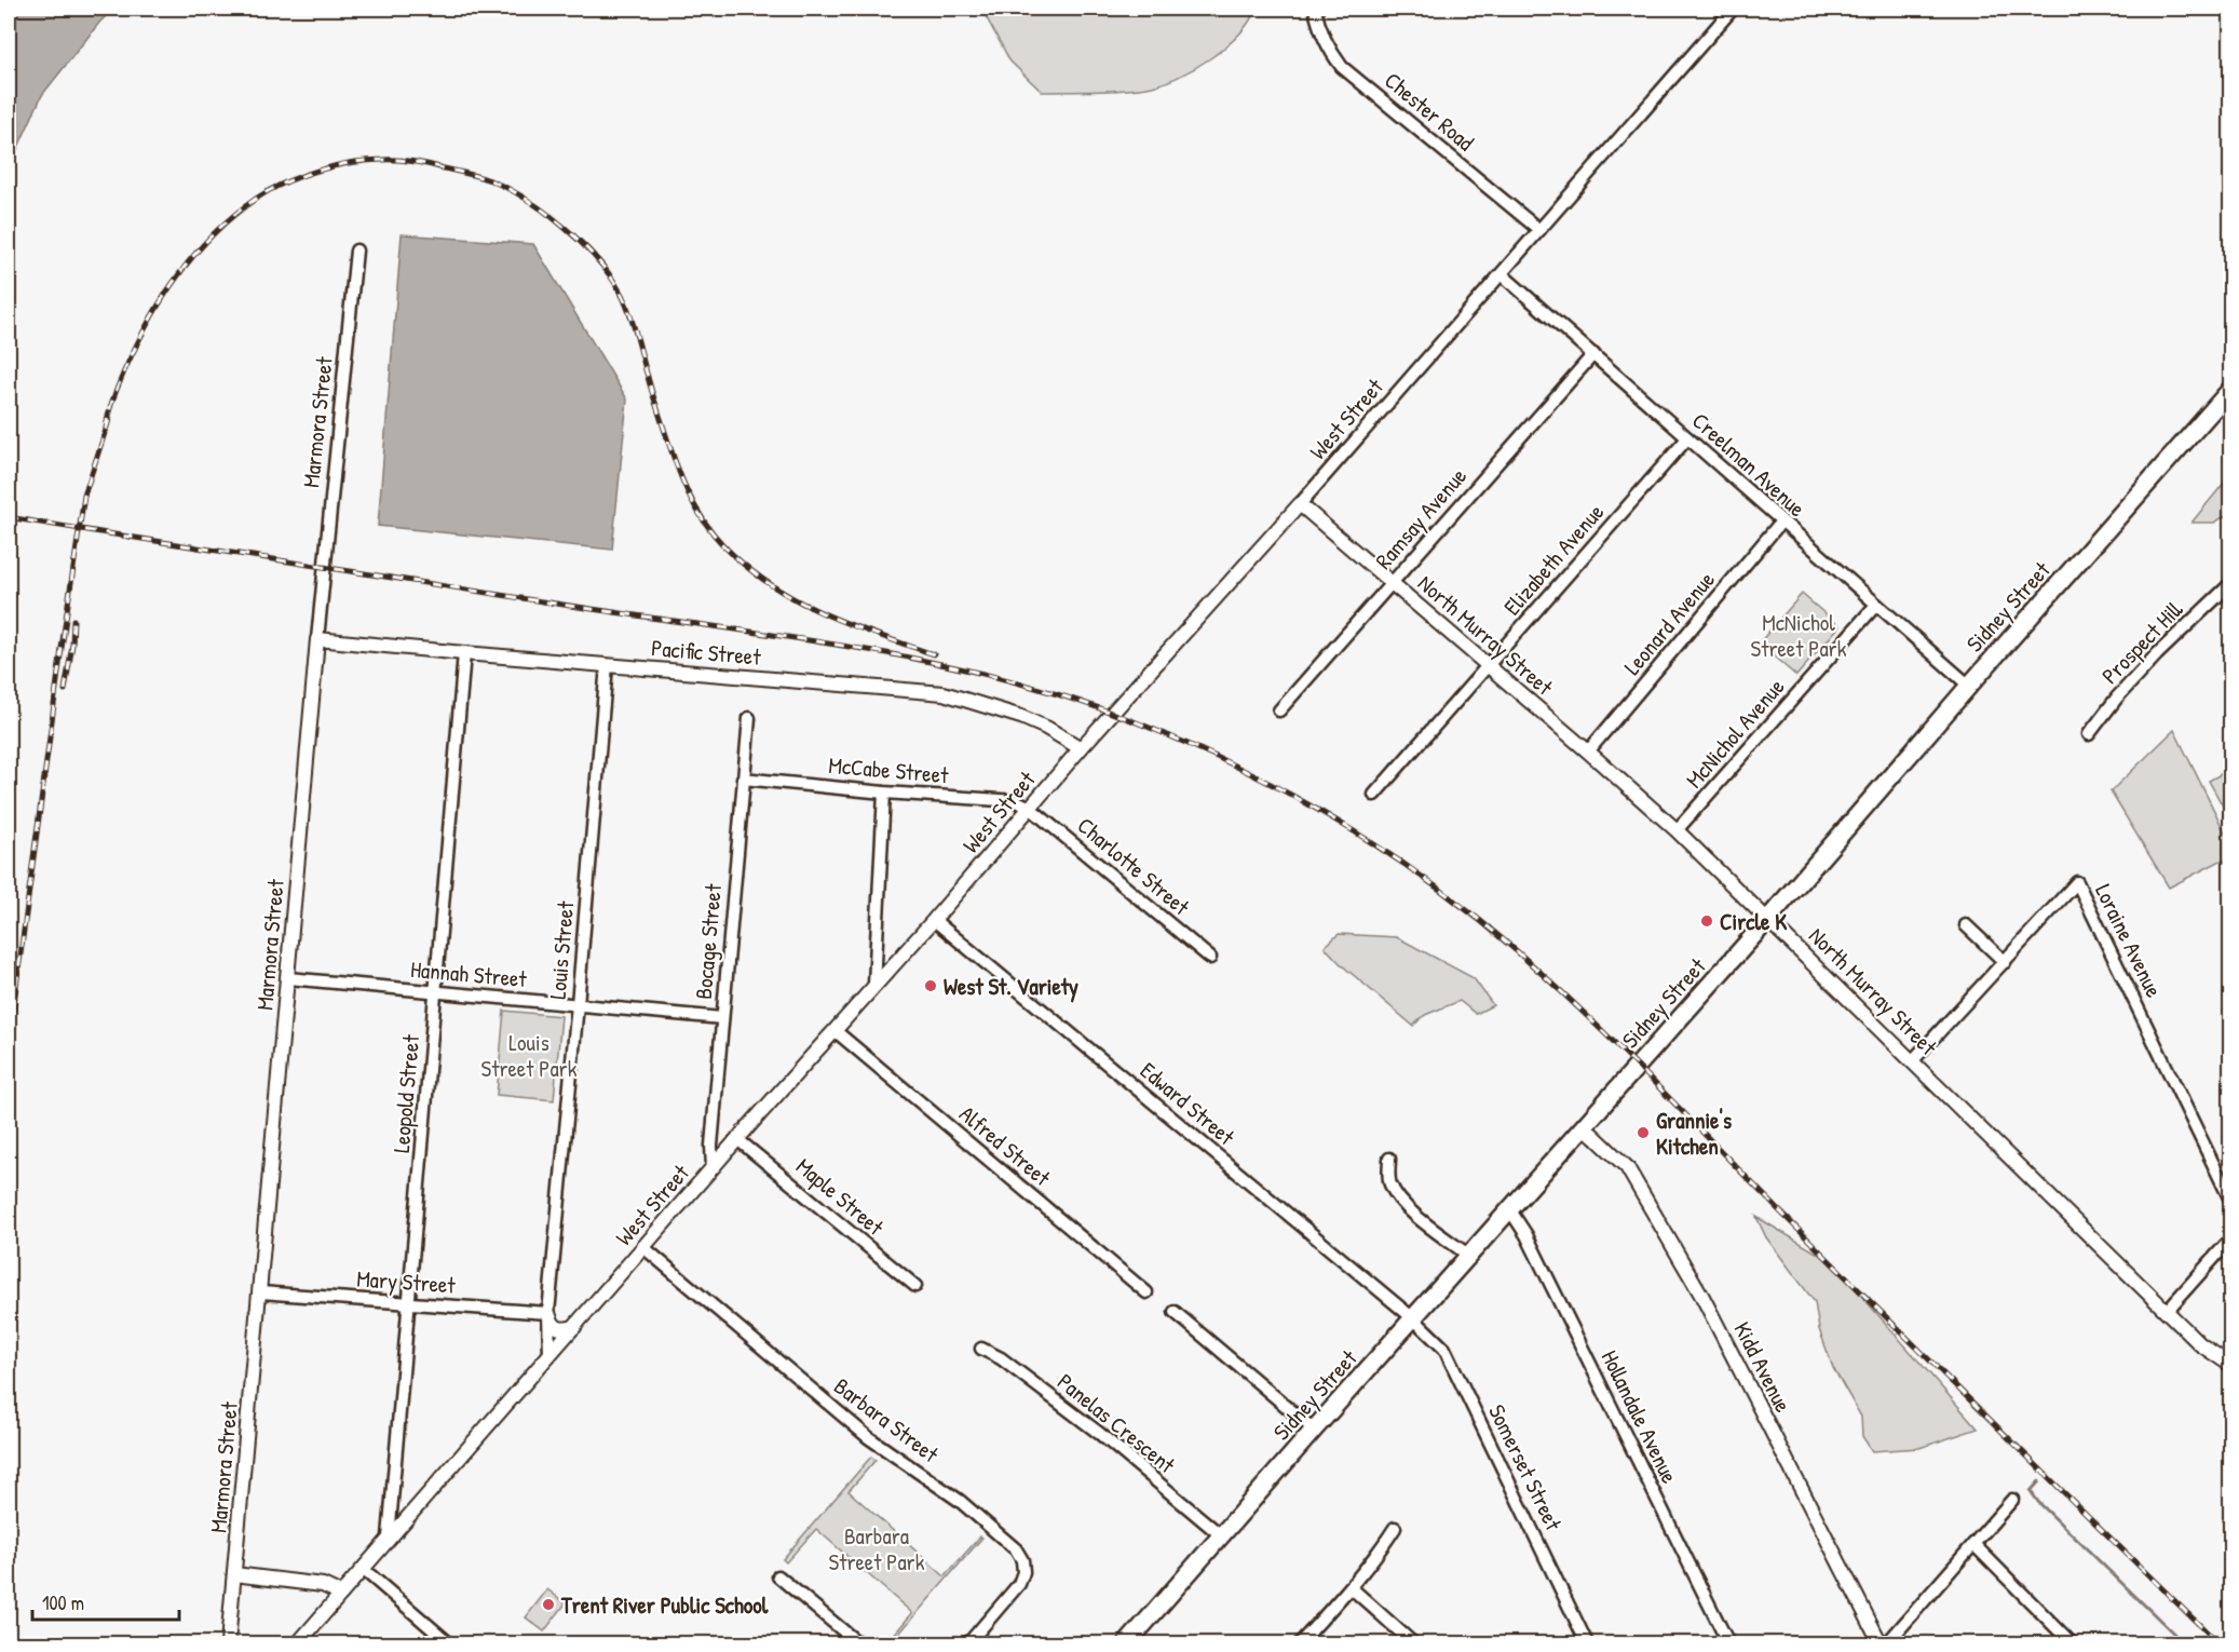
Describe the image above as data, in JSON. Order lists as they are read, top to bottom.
{
  "streets": {
    "main road": ["Sidney Street"],
    "street": [
      "Chester Road",
      "West Street",
      "Marmora Street",
      "Creelman Avenue",
      "Ramsay Avenue",
      "Elizabeth Avenue",
      "Leonard Avenue",
      "North Murray Street",
      "Prospect Hill",
      "Pacific Street",
      "McNichol Avenue",
      "McCabe Street",
      "Charlotte Street",
      "Loraine Avenue",
      "Bocage Street",
      "Louis Street",
      "Hannah Street",
      "Leopold Street",
      "Edward Street",
      "Alfred Street",
      "Maple Street",
      "Mary Street",
      "Kidd Avenue",
      "Hollandale Avenue",
      "Barbara Street",
      "Panelas Crescent",
      "Somerset Street"
    ]
  },
  "crossings": [
    ["Chester Road", "West Street"],
    ["West Street", "Creelman Avenue"],
    ["West Street", "North Murray Street"],
    ["West Street", "Pacific Street"],
    ["West Street", "McCabe Street"],
    ["West Street", "Charlotte Street"],
    ["West Street", "Bocage Street"],
    ["West Street", "Louis Street"],
    ["West Street", "Leopold Street"],
    ["West Street", "Edward Street"],
    ["West Street", "Alfred Street"],
    ["West Street", "Maple Street"],
    ["West Street", "Barbara Street"],
    ["Marmora Street", "Pacific Street"],
    ["Marmora Street", "Hannah Street"],
    ["Marmora Street", "Mary Street"],
    ["Creelman Avenue", "Ramsay Avenue"],
    ["Creelman Avenue", "Elizabeth Avenue"],
    ["Creelman Avenue", "Sidney Street"],
    ["Creelman Avenue", "Leonard Avenue"],
    ["Creelman Avenue", "McNichol Avenue"],
    ["Ramsay Avenue", "North Murray Street"],
    ["Elizabeth Avenue", "North Murray Street"],
    ["Sidney Street", "North Murray Street"],
    ["Sidney Street", "Edward Street"],
    ["Sidney Street", "Kidd Avenue"],
    ["Sidney Street", "Hollandale Avenue"],
    ["Sidney Street", "Panelas Crescent"],
    ["Sidney Street", "Somerset Street"],
    ["Leonard Avenue", "North Murray Street"],
    ["North Murray Street", "McNichol Avenue"],
    ["North Murray Street", "Loraine Avenue"],
    ["Pacific Street", "Louis Street"],
    ["Pacific Street", "Leopold Street"],
    ["McCabe Street", "Charlotte Street"],
    ["McCabe Street", "Bocage Street"],
    ["Bocage Street", "Hannah Street"],
    ["Louis Street", "Hannah Street"],
    ["Louis Street", "Mary Street"],
    ["Hannah Street", "Leopold Street"],
    ["Leopold Street", "Mary Street"],
    ["Edward Street", "Somerset Street"]
  ],
  "parks": ["McNichol Street Park", "Louis Street Park", "Barbara Street Park"],
  "places": [
    "Circle K",
    "West St. Variety",
    "Grannie's Kitchen",
    "Trent River Public School"
  ],
  "scale_bar": "100 m"
}
